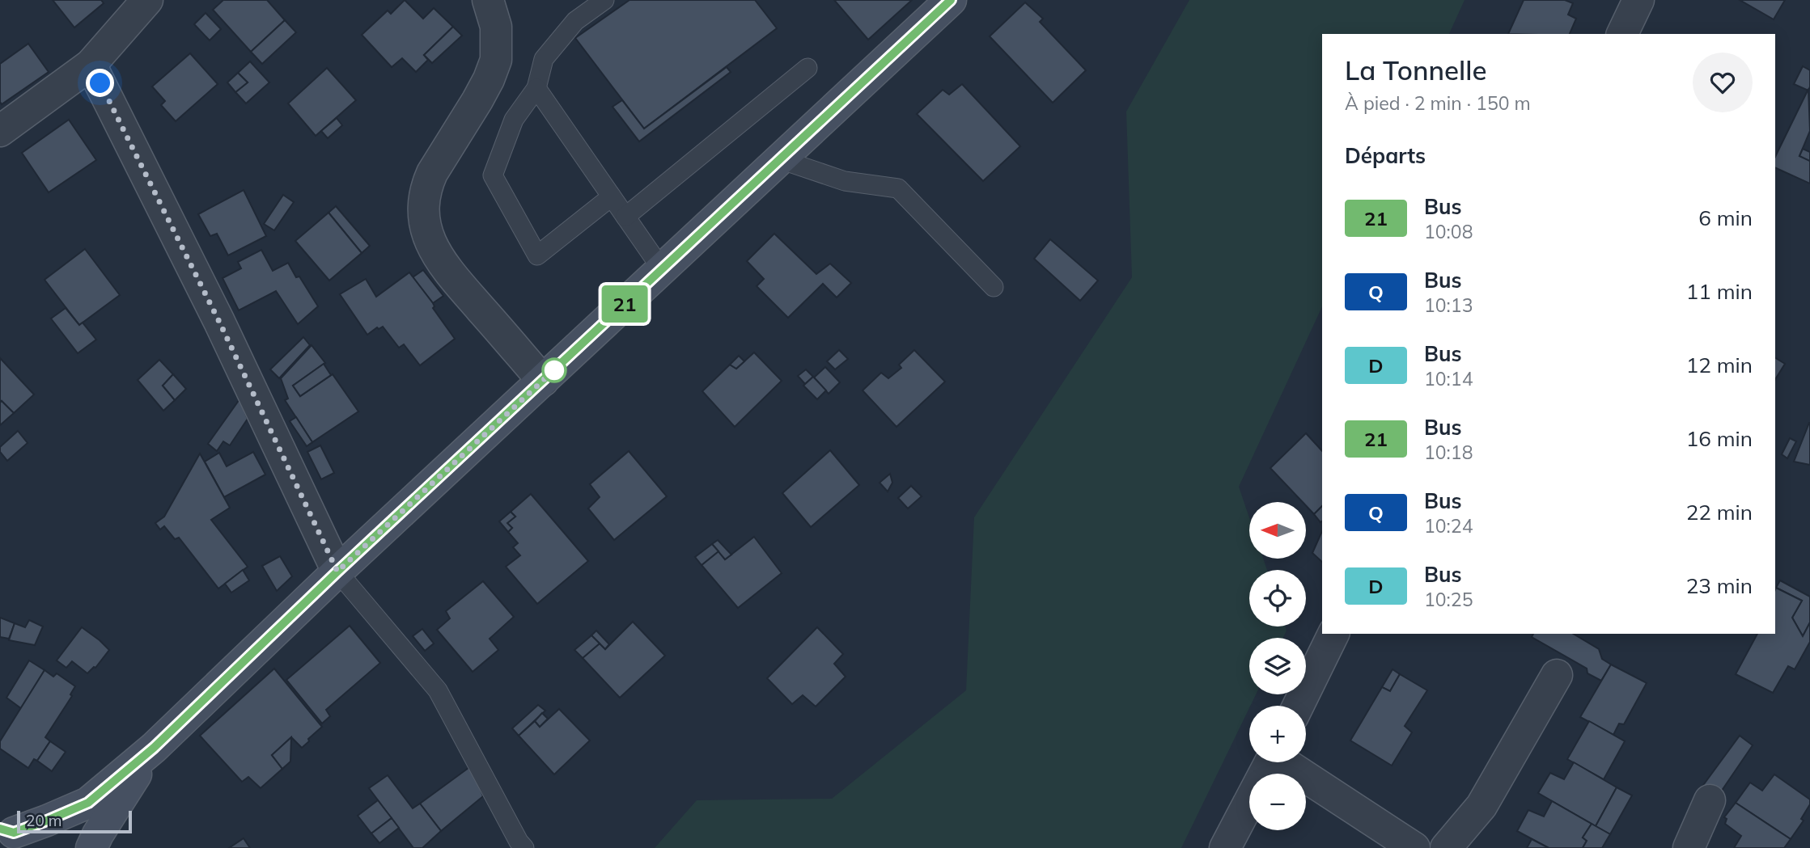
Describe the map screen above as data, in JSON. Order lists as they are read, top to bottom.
{
  "lines": ["bus line 21"],
  "scale_bar": "20 m",
  "north": "left",
  "page": {
    "on_map": "21",
    "heading": [
      ["La Tonnelle", "À pied · 2 min · 150 m"],
      "Départs"
    ],
    "list": [
      {
        "mark": "21",
        "name": "Bus",
        "note": "10:08",
        "value": "6 min"
      },
      {
        "mark": "Q",
        "name": "Bus",
        "note": "10:13",
        "value": "11 min"
      },
      {
        "mark": "D",
        "name": "Bus",
        "note": "10:14",
        "value": "12 min"
      },
      {
        "mark": "21",
        "name": "Bus",
        "note": "10:18",
        "value": "16 min"
      },
      {
        "mark": "Q",
        "name": "Bus",
        "note": "10:24",
        "value": "22 min"
      },
      {
        "mark": "D",
        "name": "Bus",
        "note": "10:25",
        "value": "23 min"
      }
    ],
    "map_buttons": ["+", "−"],
    "scale": "20 m"
  }
}
